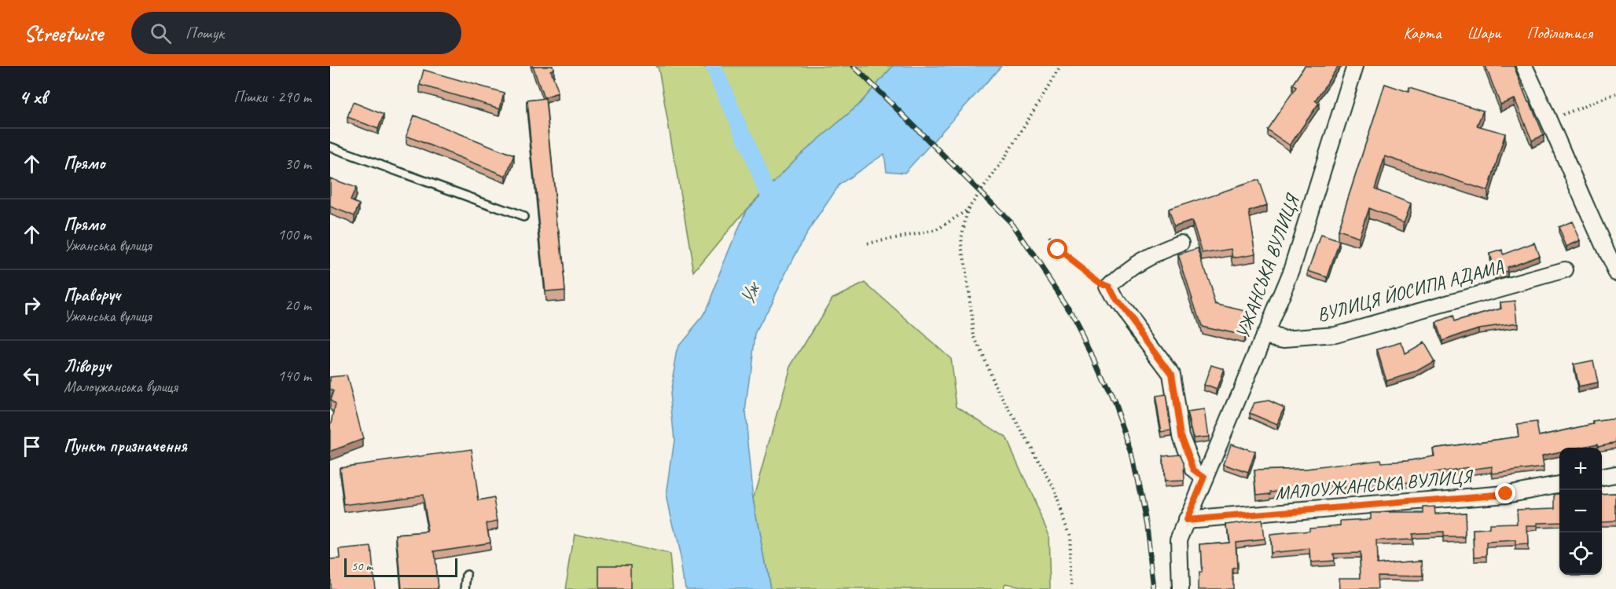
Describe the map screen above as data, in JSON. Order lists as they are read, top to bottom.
{
  "streets": {
    "street": ["УЖАНСЬКА ВУЛИЦЯ", "ВУЛИЦЯ ЙОСИПА АДАМА", "МАЛОУЖАНСЬКА ВУЛИЦЯ"]
  },
  "crossings": [
    ["УЖАНСЬКА ВУЛИЦЯ", "ВУЛИЦЯ ЙОСИПА АДАМА"],
    ["УЖАНСЬКА ВУЛИЦЯ", "МАЛОУЖАНСЬКА ВУЛИЦЯ"]
  ],
  "water": ["Уж"],
  "scale_bar": "50 m",
  "page": {
    "header": "Streetwise",
    "search": "Пошук",
    "nav": ["Карта", "Шари", "Поділитися"],
    "heading": ["4 хв", "Пішки · 290 m"],
    "list": [
      ["Прямо", "30 m"],
      ["Прямо", "Ужанська вулиця", "100 m"],
      ["Праворуч", "Ужанська вулиця", "20 m"],
      ["Ліворуч", "Малоужанська вулиця", "140 m"],
      "Пункт призначення"
    ],
    "map_buttons": ["+", "−"],
    "scale": "50 m"
  }
}
